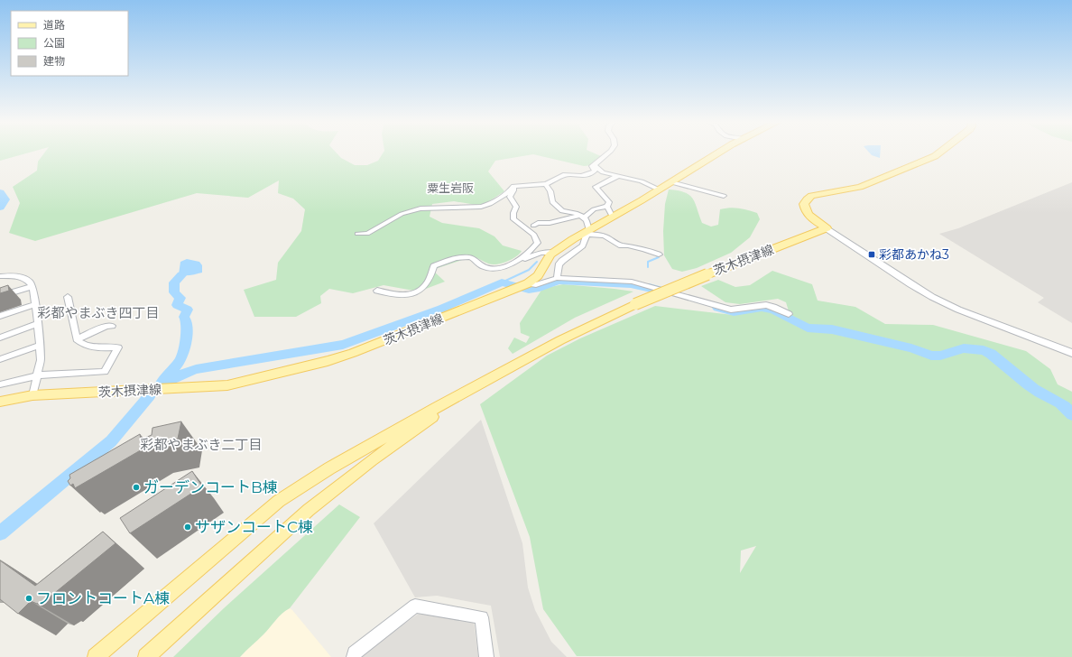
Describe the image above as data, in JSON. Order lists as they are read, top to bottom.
{
  "streets": {
    "main road": ["茨木摂津線"]
  },
  "districts": ["粟生岩阪", "彩都やまぶき四丁目", "彩都やまぶき二丁目"],
  "places": {
    "transit": ["彩都あかね3"],
    "other": ["ガーデンコートB棟", "サザンコートC棟", "フロントコートA棟"]
  },
  "legend": ["道路", "公園", "建物"]
}
